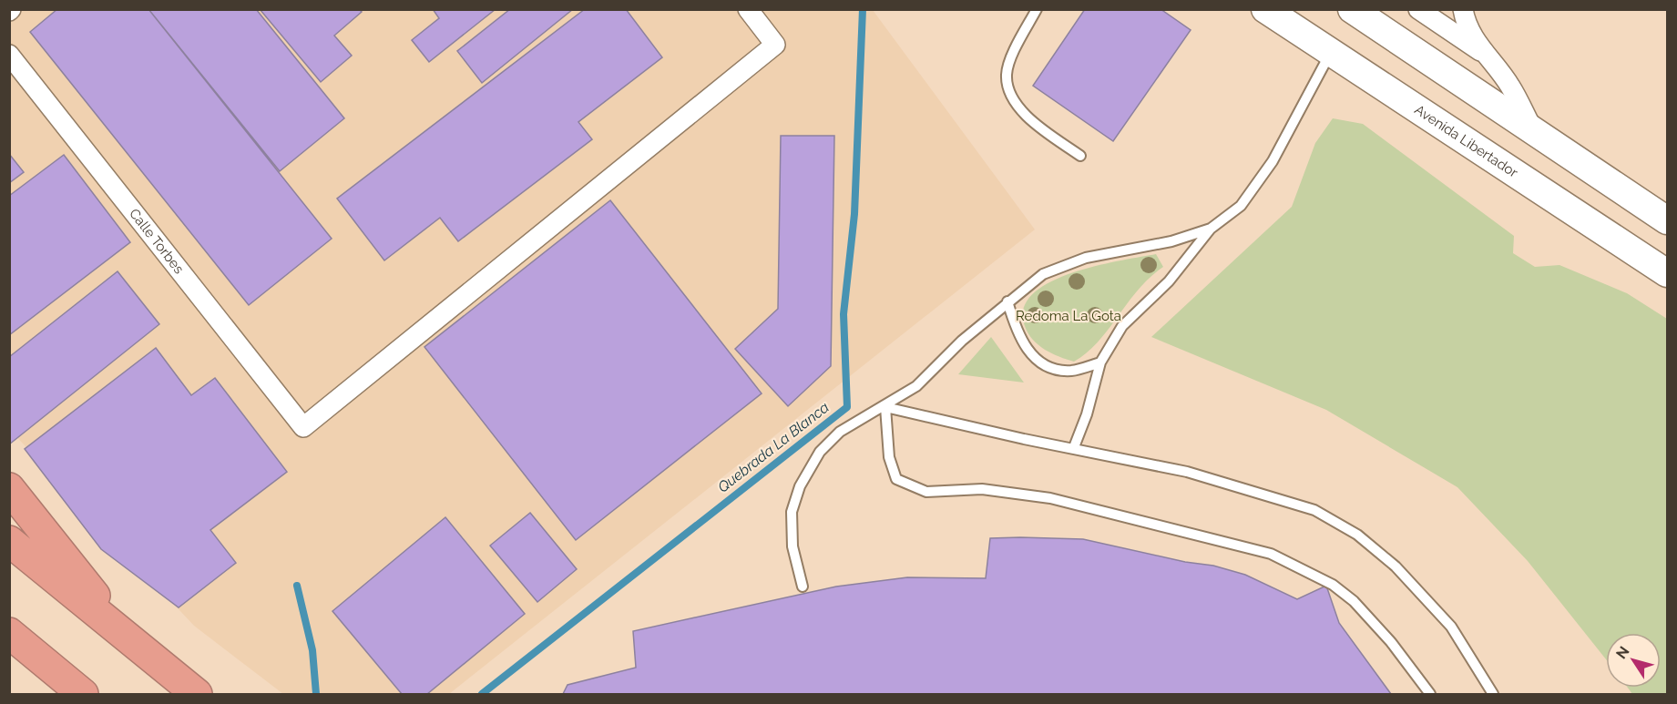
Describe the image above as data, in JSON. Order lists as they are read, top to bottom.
{
  "streets": {
    "main road": ["Avenida Libertador"],
    "street": ["Calle Torbes"]
  },
  "water": ["Quebrada La Blanca"],
  "parks": ["Redoma La Gota"],
  "north": "top left"
}
